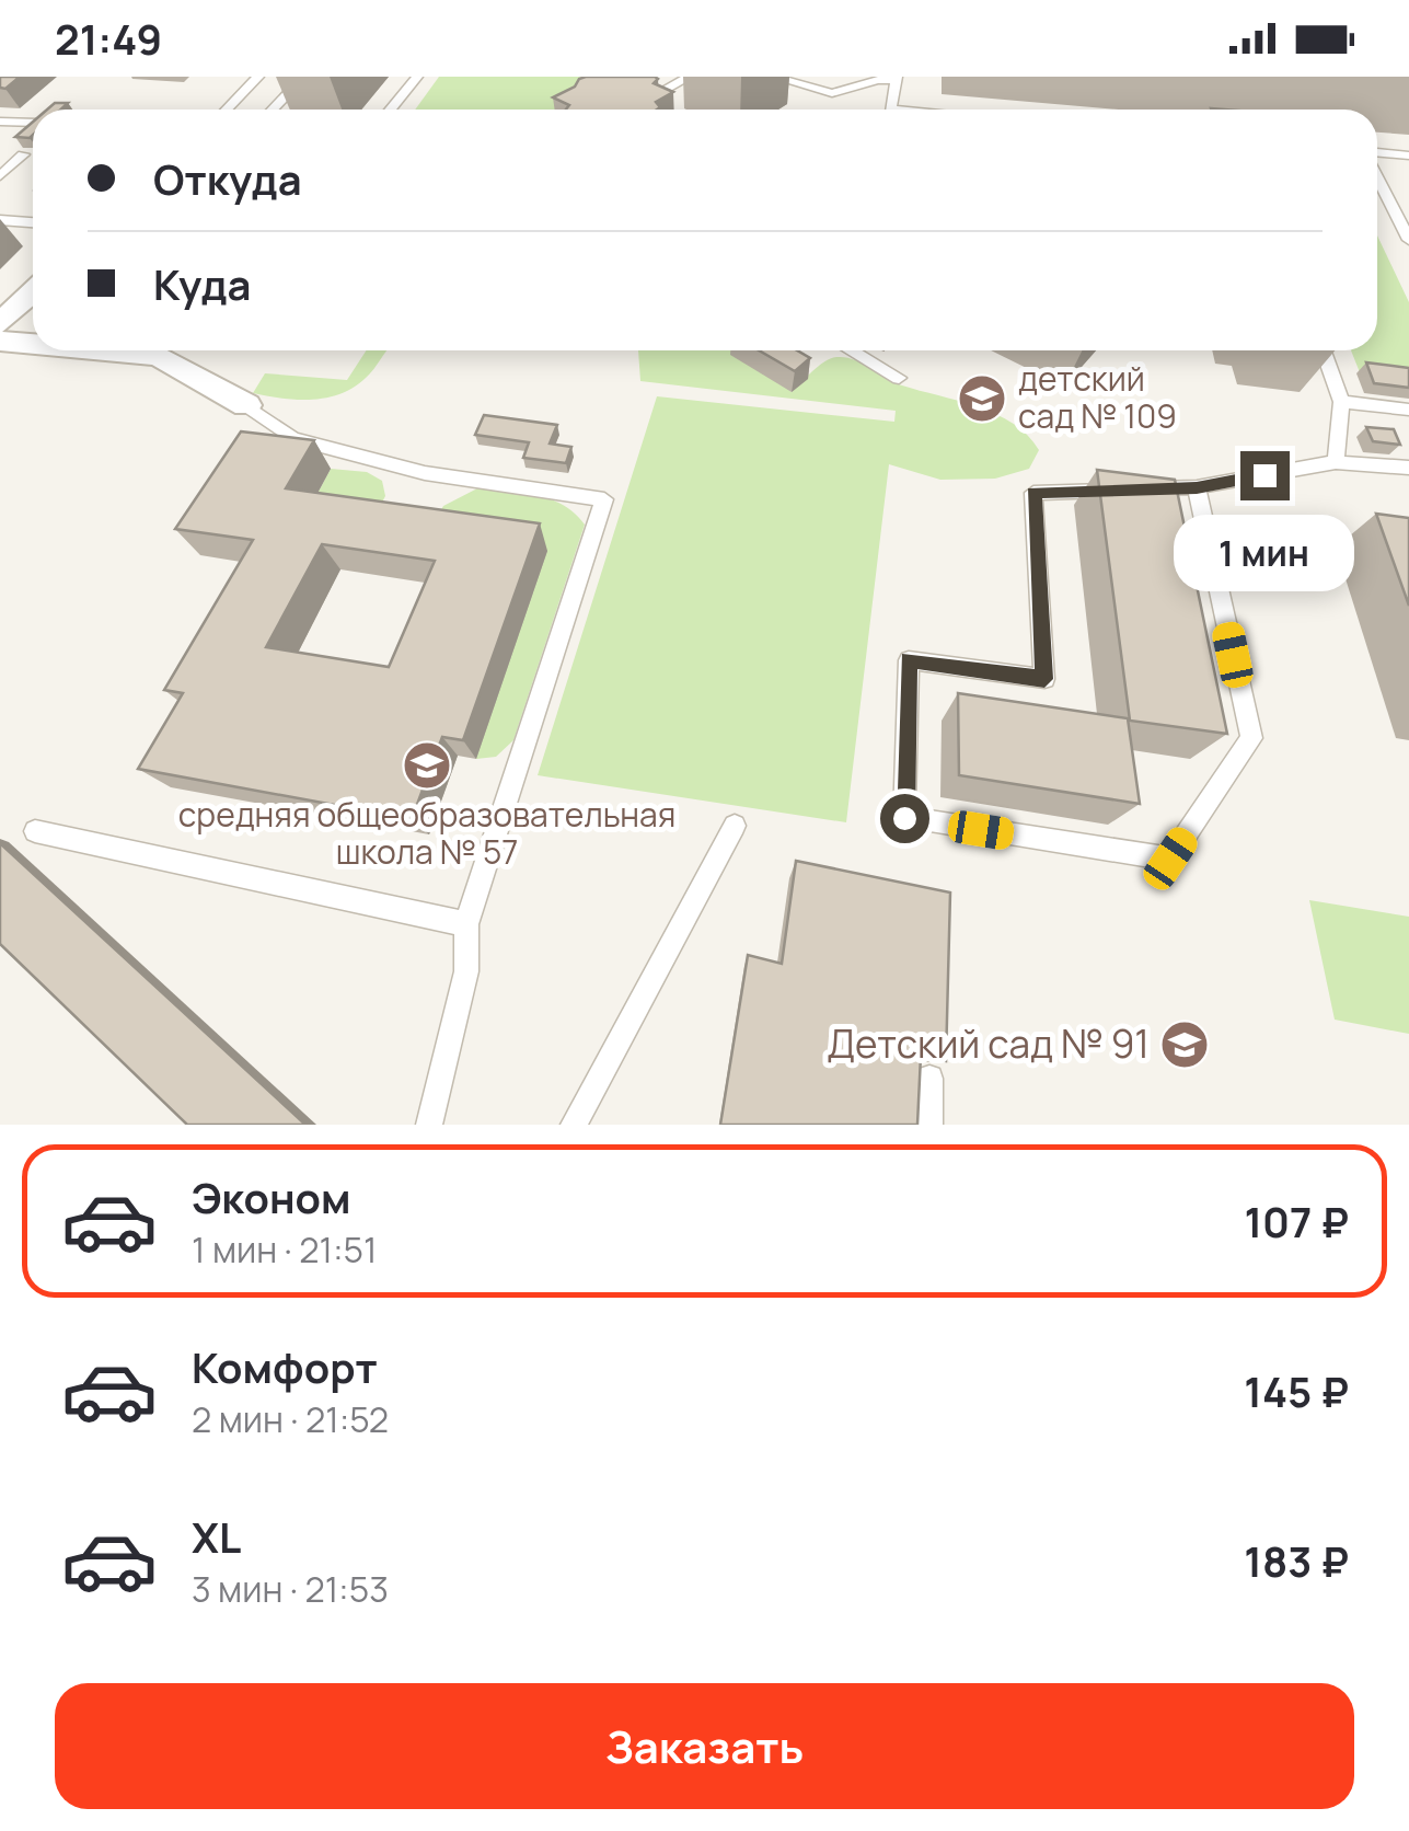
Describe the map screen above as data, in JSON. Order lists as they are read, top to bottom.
{
  "places": {
    "school or university": ["детский сад № 109", "средняя общеобразовательная школа № 57", "Детский сад № 91"]
  },
  "page": {
    "status": "21:49",
    "banner": ["Откуда", "Куда"],
    "bubble": "1 мин",
    "list": [
      {
        "name": "Эконом",
        "note": "1 мин · 21:51",
        "value": "107 ₽"
      },
      {
        "name": "Комфорт",
        "note": "2 мин · 21:52",
        "value": "145 ₽"
      },
      {
        "name": "XL",
        "note": "3 мин · 21:53",
        "value": "183 ₽"
      }
    ],
    "buttons": "Заказать"
  }
}
